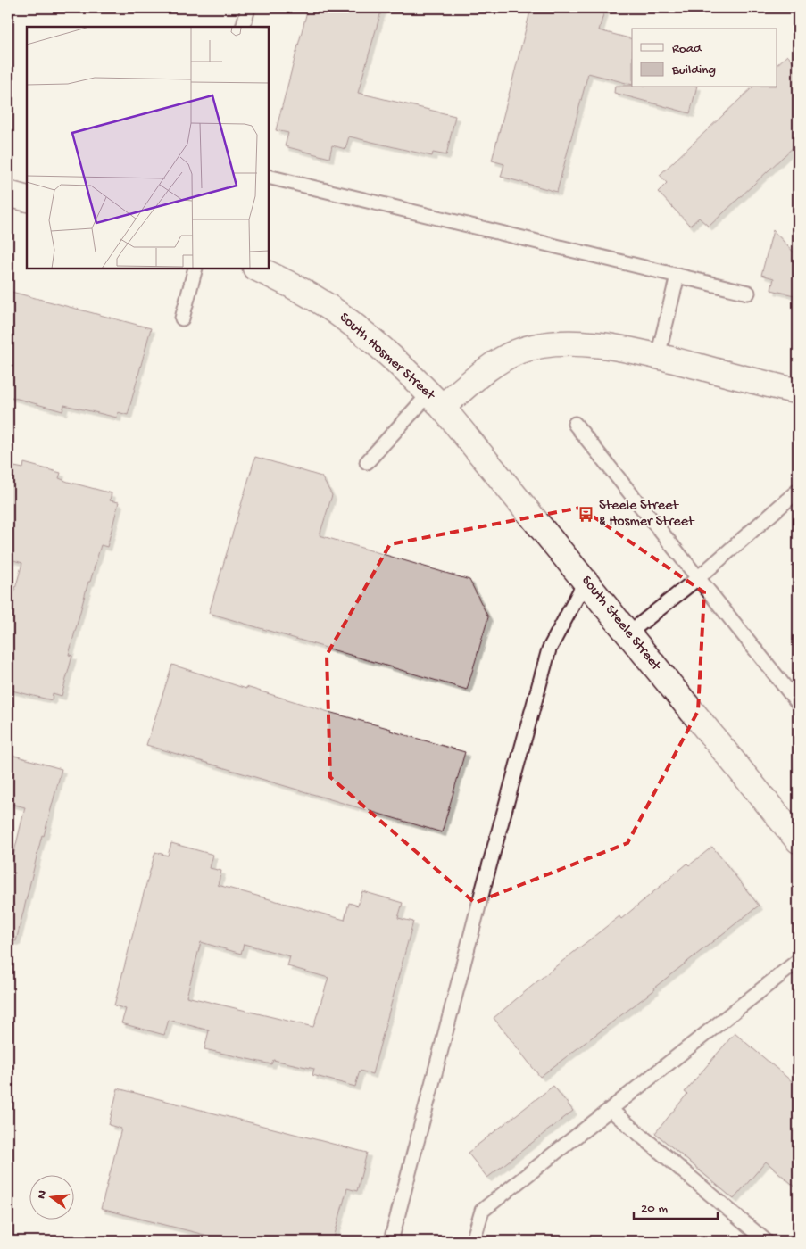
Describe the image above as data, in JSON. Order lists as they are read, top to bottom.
{
  "streets": {
    "main road": ["South Hosmer Street", "South Steele Street"]
  },
  "crossings": [
    ["South Hosmer Street", "South Steele Street"]
  ],
  "places": {
    "bus stop": ["Steele Street & Hosmer Street"]
  },
  "legend": ["Road", "Building"],
  "scale_bar": "20 m",
  "north": "left"
}
